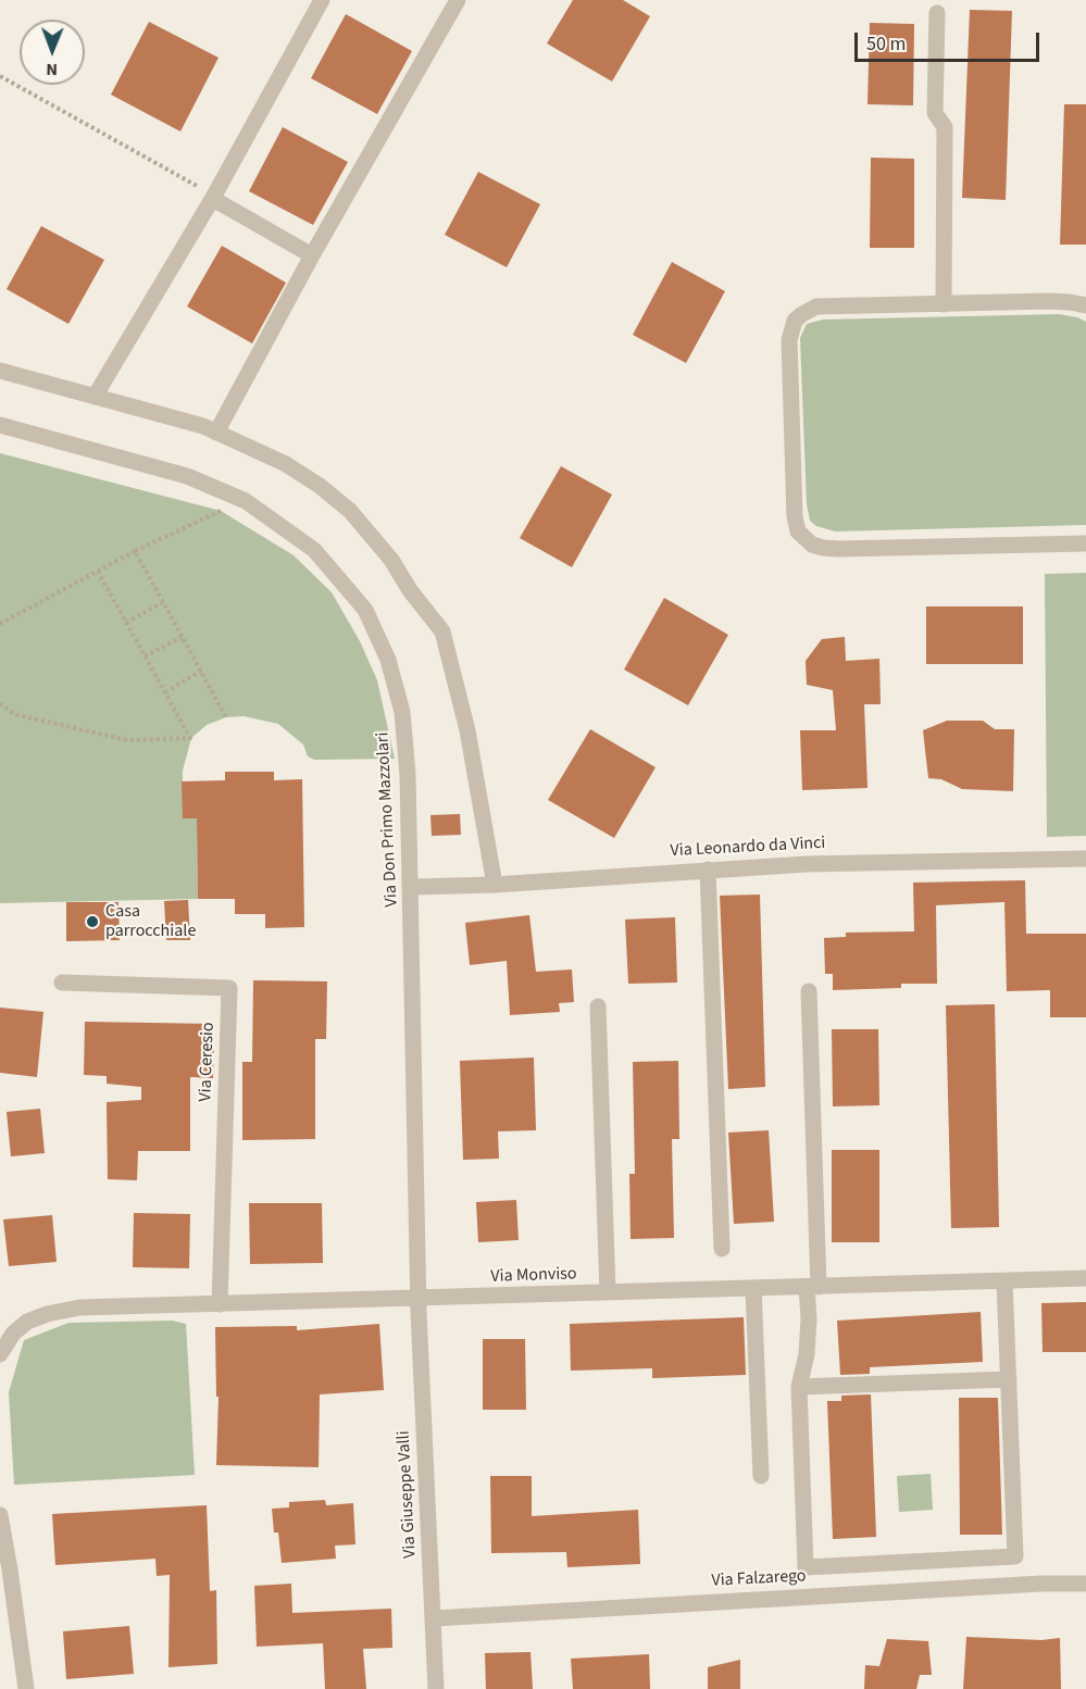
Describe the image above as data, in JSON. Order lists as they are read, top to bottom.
{
  "streets": {
    "street": [
      "Via Don Primo Mazzolari",
      "Via Leonardo da Vinci",
      "Via Ceresio",
      "Via Monviso",
      "Via Giuseppe Valli",
      "Via Falzarego"
    ]
  },
  "crossings": [
    ["Via Don Primo Mazzolari", "Via Leonardo da Vinci"],
    ["Via Don Primo Mazzolari", "Via Monviso"],
    ["Via Don Primo Mazzolari", "Via Giuseppe Valli"],
    ["Via Ceresio", "Via Monviso"],
    ["Via Monviso", "Via Giuseppe Valli"],
    ["Via Giuseppe Valli", "Via Falzarego"]
  ],
  "places": ["Casa parrocchiale"],
  "scale_bar": "50 m",
  "north": "bottom"
}
